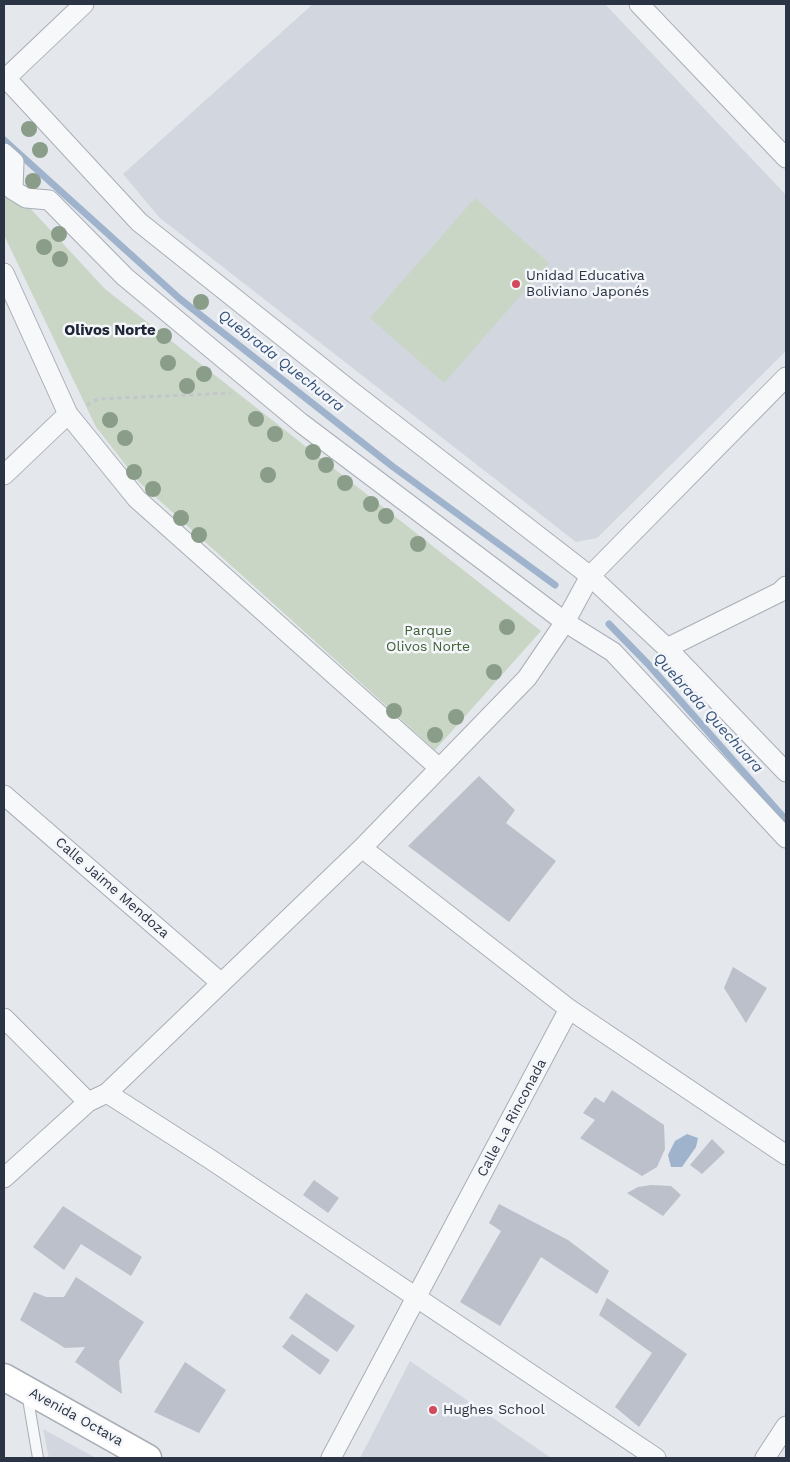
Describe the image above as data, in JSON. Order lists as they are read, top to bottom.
{
  "streets": {
    "main road": ["Avenida Octava"],
    "street": ["Calle Jaime Mendoza", "Calle La Rinconada"]
  },
  "districts": ["Olivos Norte"],
  "water": ["Quebrada Quechuara"],
  "parks": ["Parque Olivos Norte"],
  "places": ["Unidad Educativa Boliviano Japonés", "Hughes School"]
}
